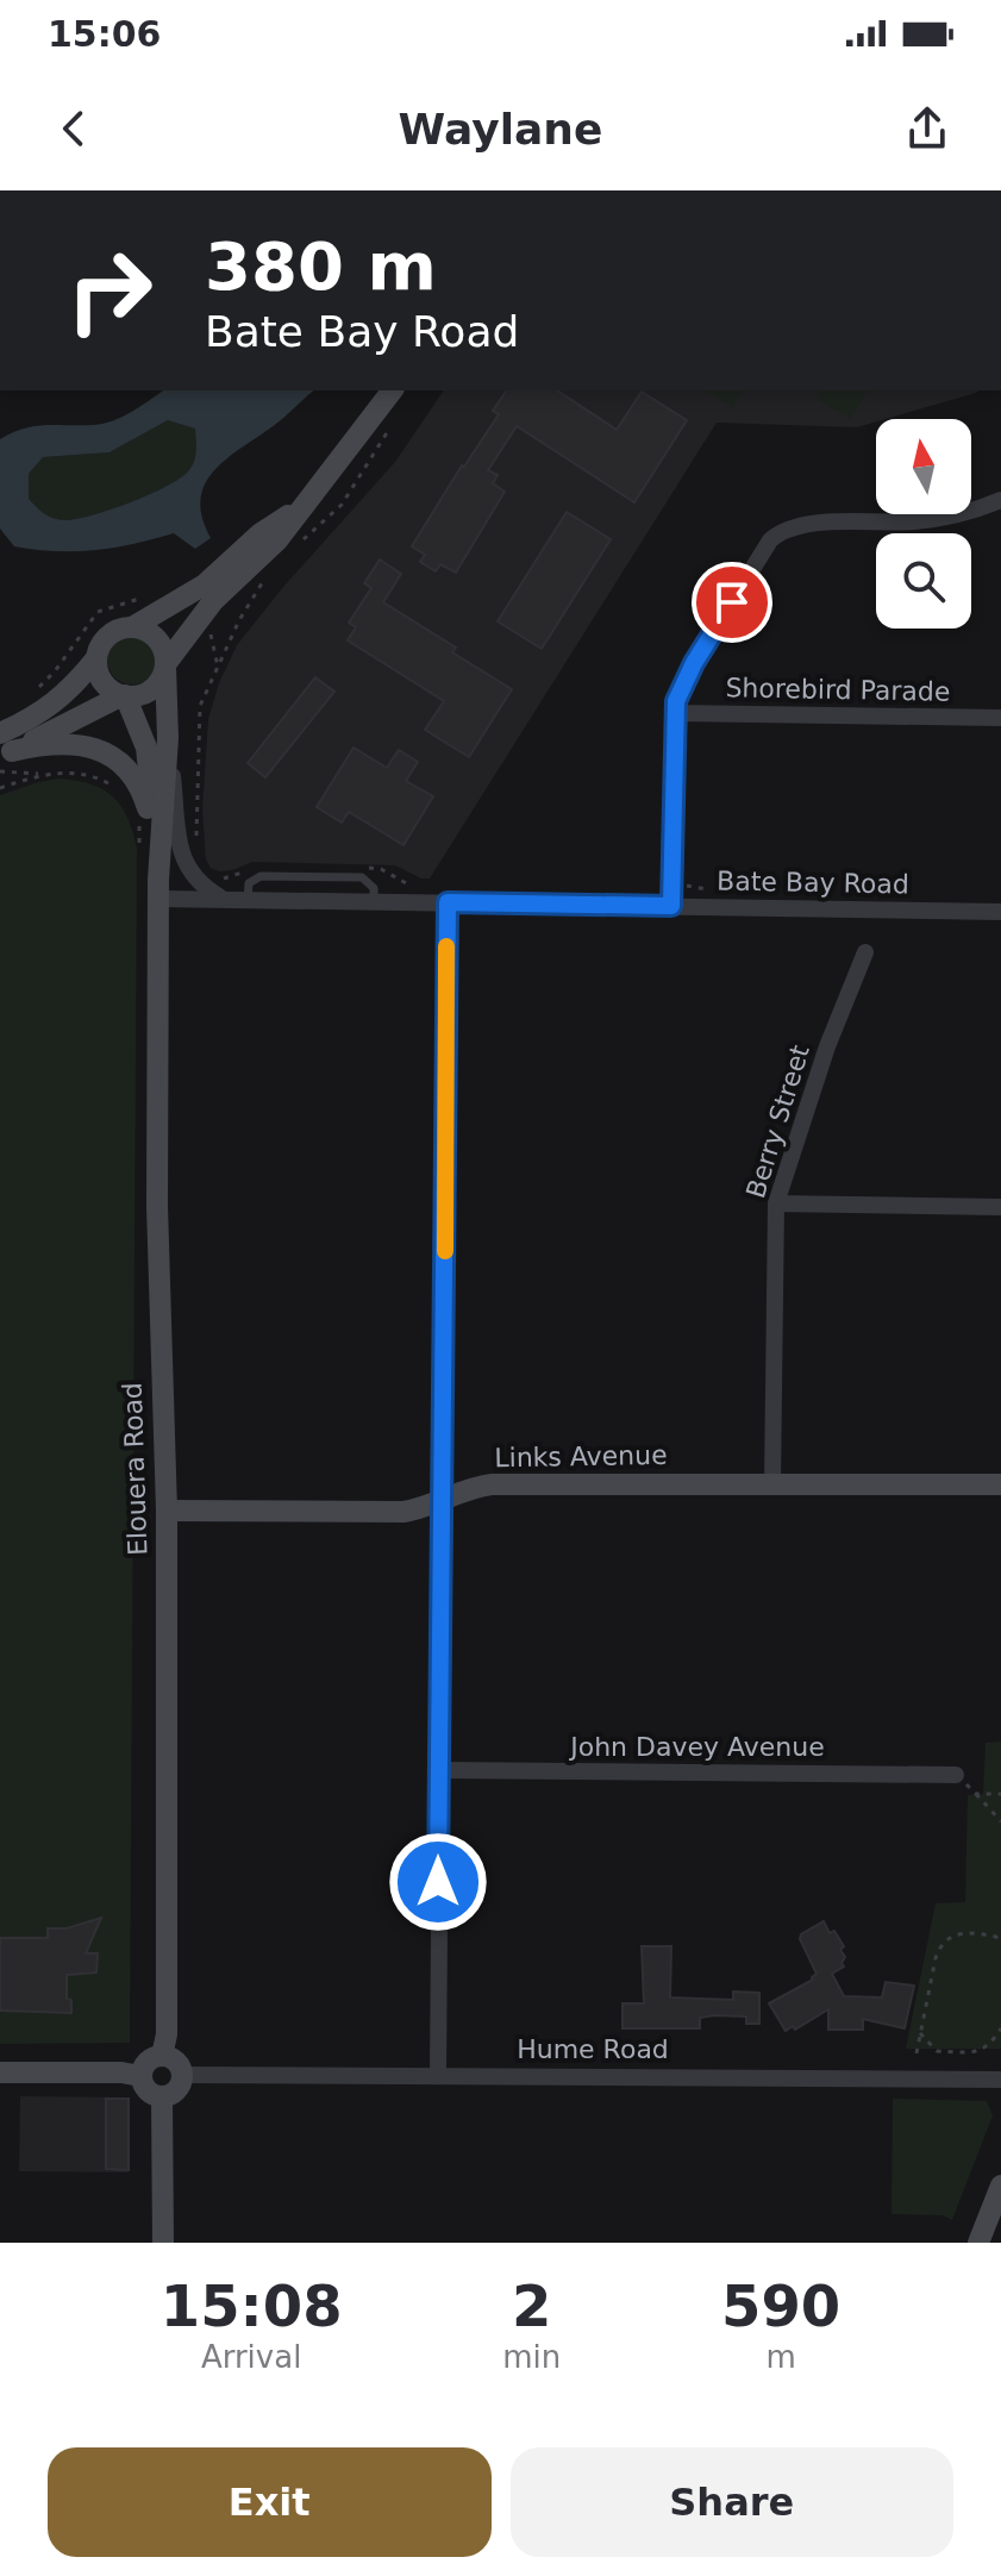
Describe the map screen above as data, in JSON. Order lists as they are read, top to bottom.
{
  "streets": {
    "street": [
      "Shorebird Parade",
      "Bate Bay Road",
      "Berry Street",
      "Links Avenue",
      "Elouera Road",
      "John Davey Avenue",
      "Hume Road"
    ]
  },
  "crossings": [
    ["Bate Bay Road", "Elouera Road"],
    ["Berry Street", "Links Avenue"],
    ["Links Avenue", "Elouera Road"],
    ["Elouera Road", "Hume Road"]
  ],
  "north": "top",
  "page": {
    "status": "15:06",
    "header": "Waylane",
    "turn": ["380 m", "Bate Bay Road"],
    "eta": [
      "15:08",
      "Arrival",
      "2",
      "min",
      "590",
      "m"
    ],
    "buttons": ["Exit", "Share"]
  }
}
